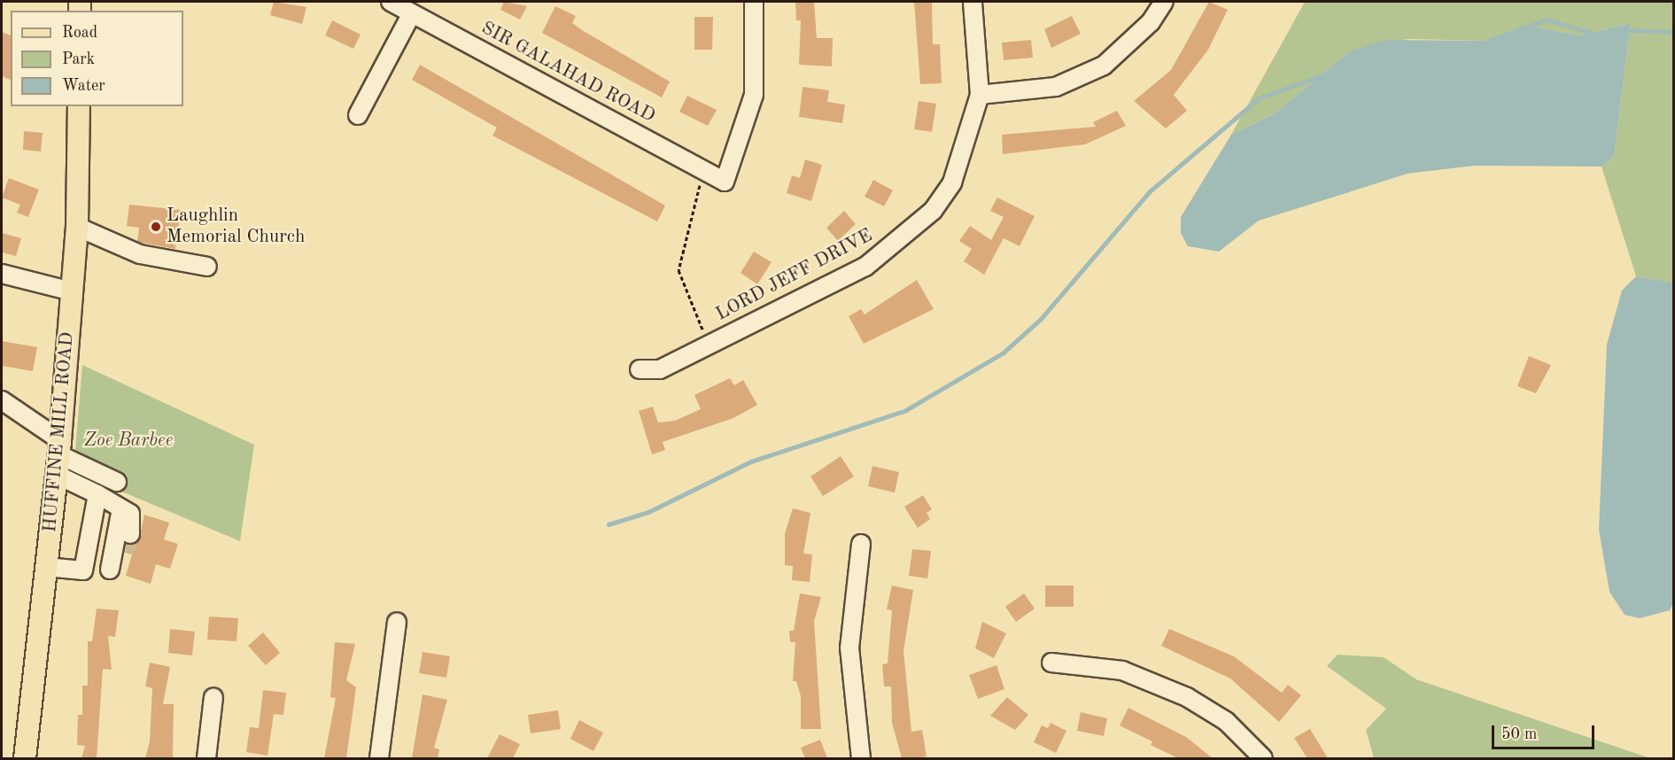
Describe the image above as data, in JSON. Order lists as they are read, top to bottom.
{
  "streets": {
    "main road": ["HUFFINE MILL ROAD"],
    "street": ["SIR GALAHAD ROAD", "LORD JEFF DRIVE"]
  },
  "parks": ["Zoe Barbee"],
  "places": ["Laughlin Memorial Church"],
  "legend": ["Road", "Park", "Water"],
  "scale_bar": "50 m"
}
